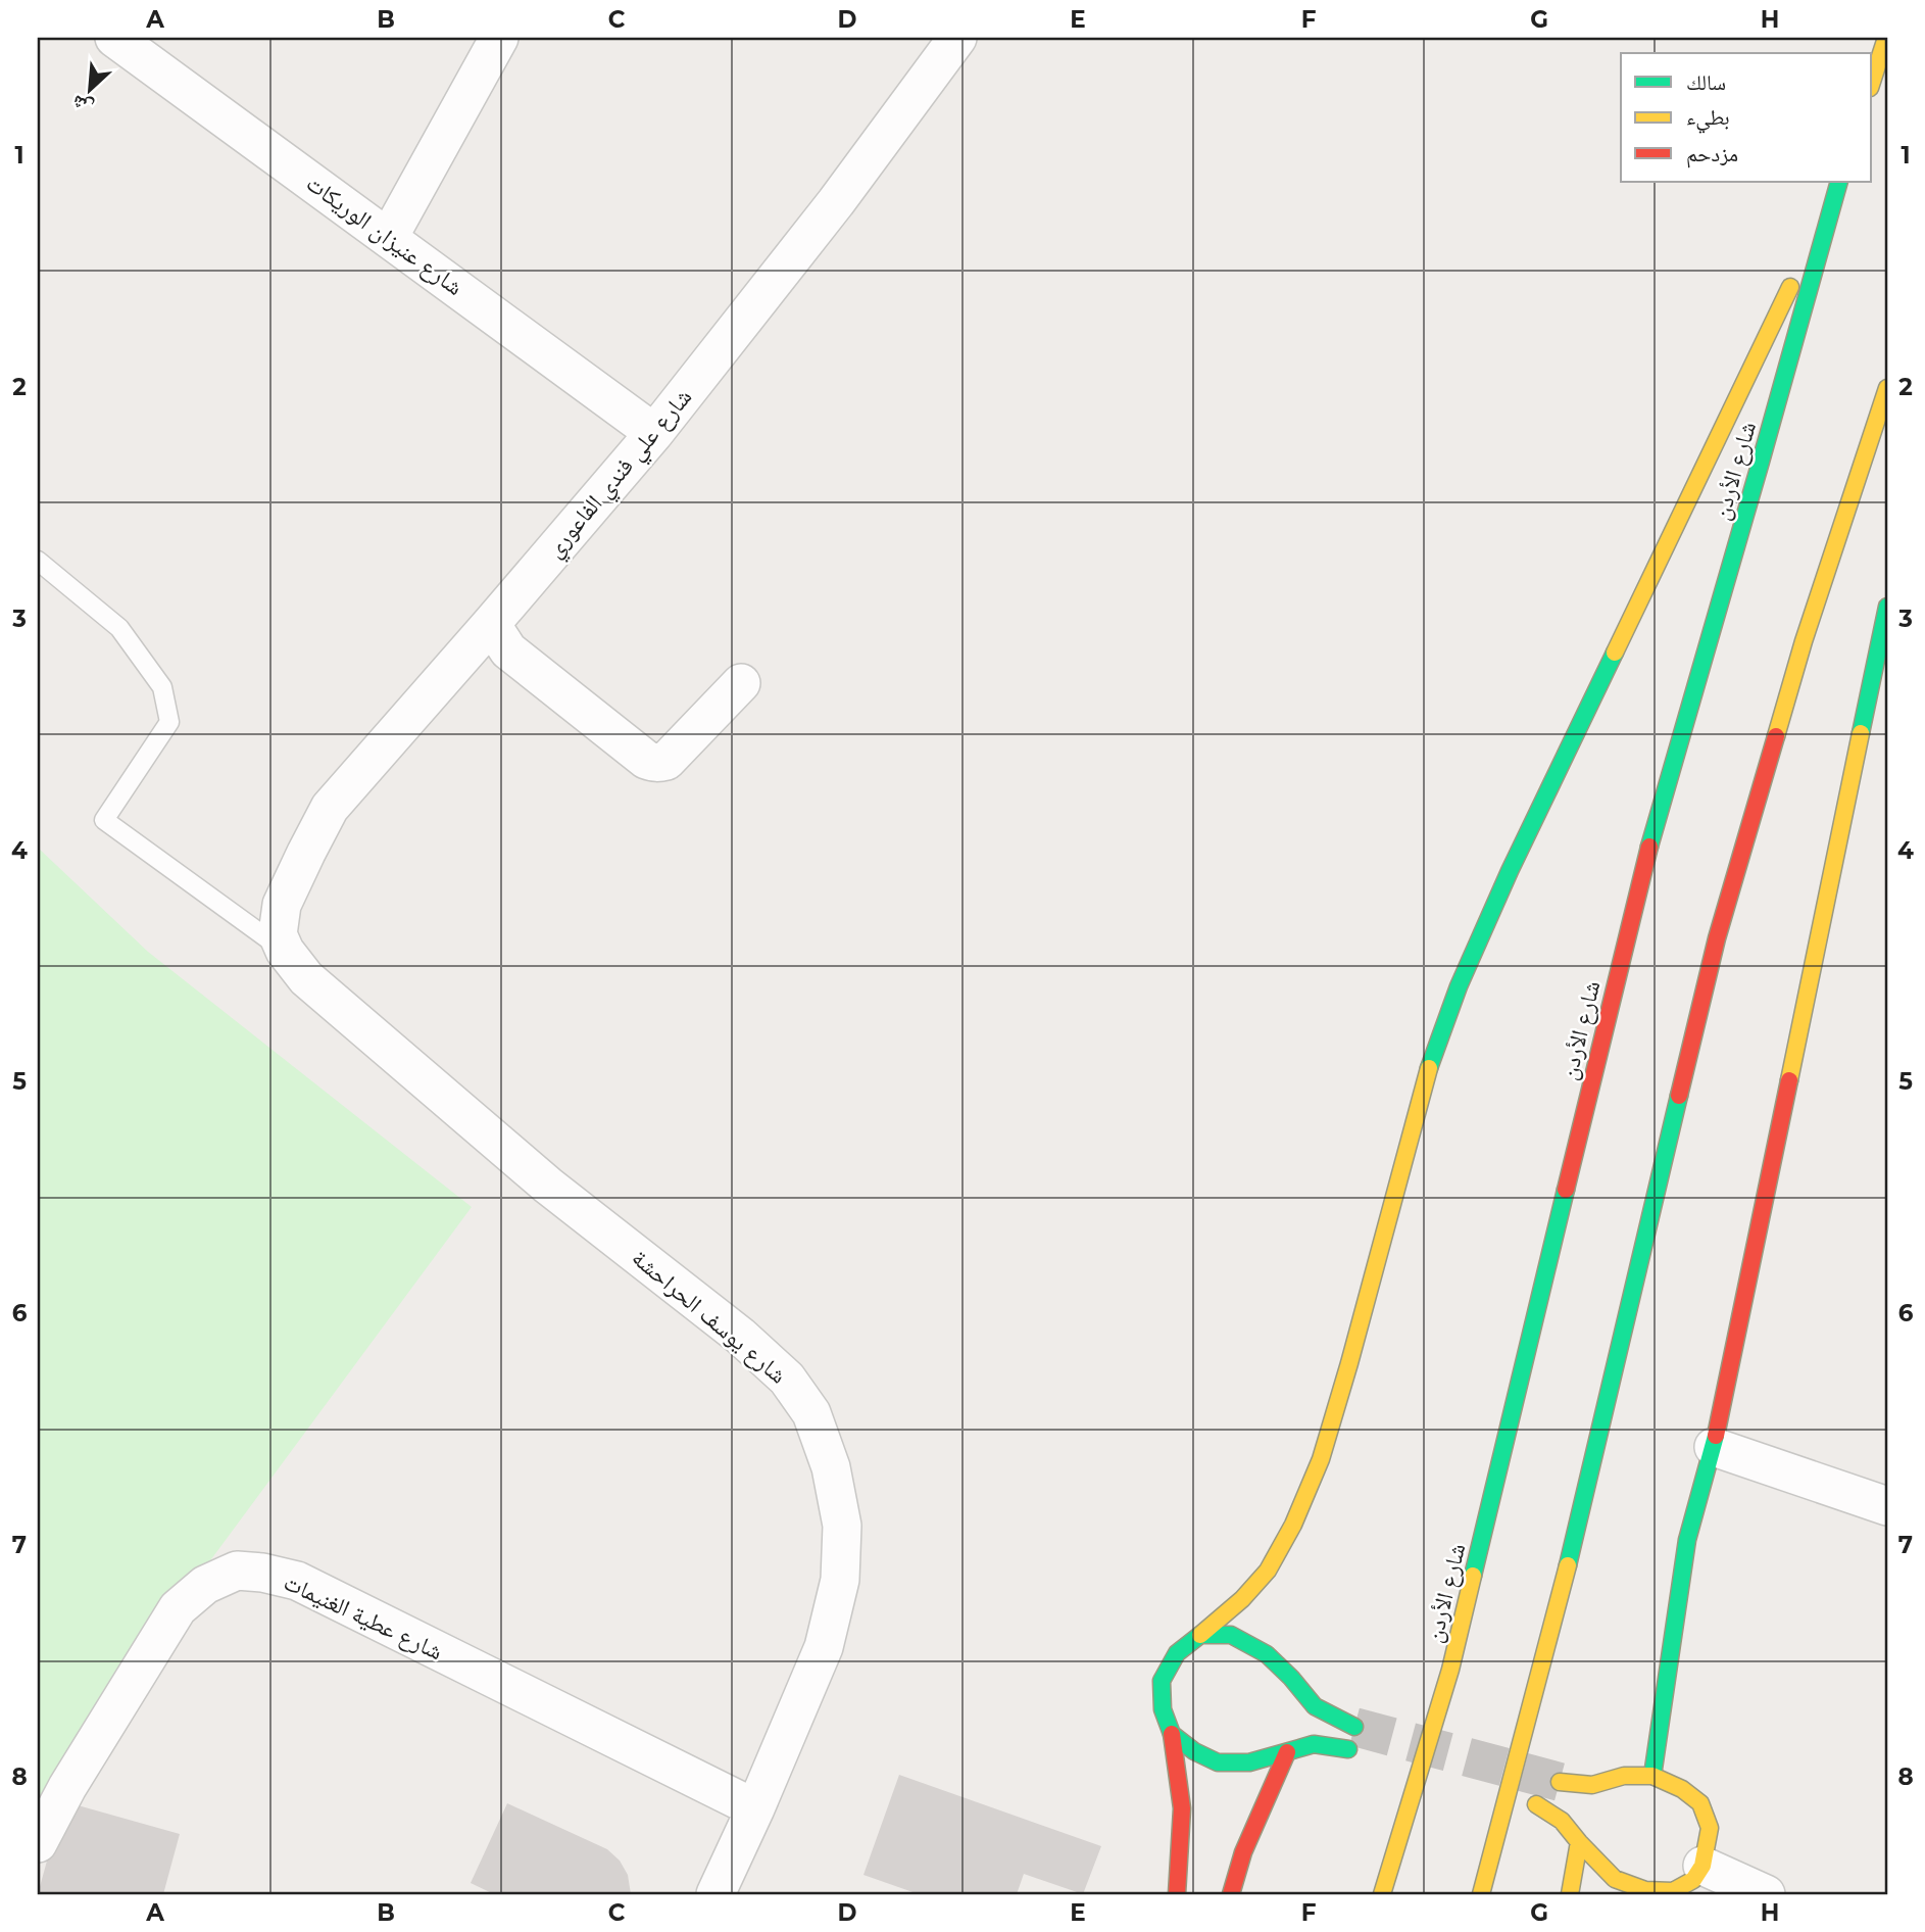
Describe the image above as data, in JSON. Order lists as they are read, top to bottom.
{
  "streets": {
    "main road": ["شارع الأردن"],
    "street": [
      "شارع عنيزان الوريكات",
      "شارع علي فندي الفاعوري",
      "شارع يوسف الحراحشة",
      "شارع عطية الغنيمات"
    ]
  },
  "crossings": [
    ["شارع عنيزان الوريكات", "شارع علي فندي الفاعوري"],
    ["شارع علي فندي الفاعوري", "شارع يوسف الحراحشة"],
    ["شارع يوسف الحراحشة", "شارع عطية الغنيمات"]
  ],
  "legend": ["سالك", "بطيء", "مزدحم"],
  "north": "bottom left",
  "grid": {
    "columns": [
      "A",
      "B",
      "C",
      "D",
      "E",
      "F",
      "G",
      "H"
    ],
    "rows": [
      "1",
      "2",
      "3",
      "4",
      "5",
      "6",
      "7",
      "8"
    ]
  }
}
